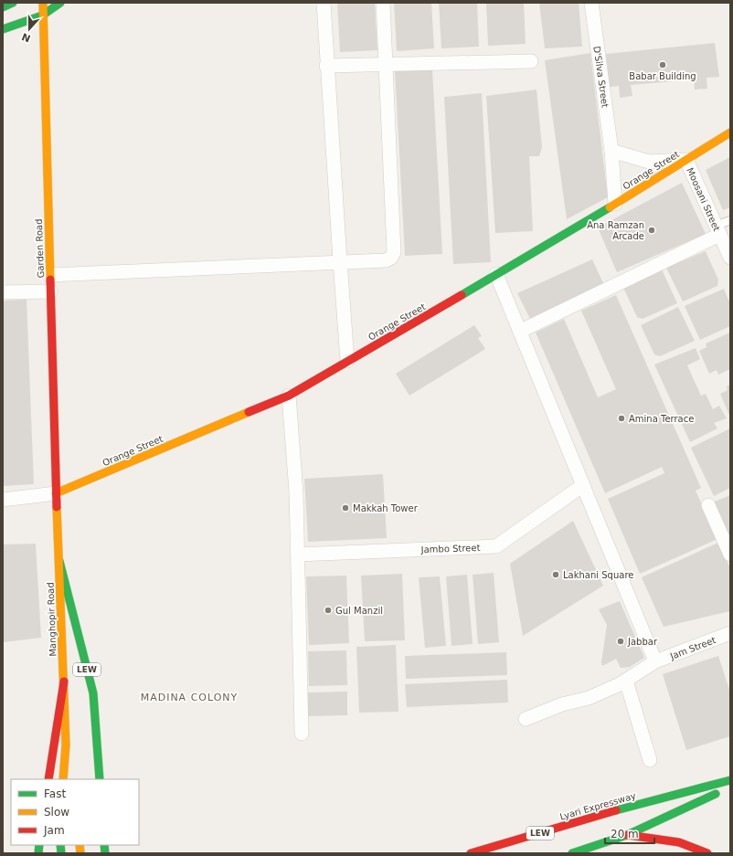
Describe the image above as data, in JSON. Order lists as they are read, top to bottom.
{
  "streets": {
    "main road": [
      "Orange Street",
      "Garden Road",
      "Manghopir Road",
      "LEW",
      "Lyari Expressway"
    ],
    "street": [
      "D'Silva Street",
      "Moosani Street",
      "Jambo Street",
      "Jam Street"
    ]
  },
  "crossings": [
    ["D'Silva Street", "Orange Street"],
    ["Orange Street", "Moosani Street"],
    ["Orange Street", "Garden Road"],
    ["Orange Street", "Manghopir Road"],
    ["Garden Road", "Manghopir Road"],
    ["Manghopir Road", "LEW"]
  ],
  "districts": ["MADINA COLONY"],
  "places": [
    "Babar Building",
    "Ana Ramzan Arcade",
    "Amina Terrace",
    "Makkah Tower",
    "Lakhani Square",
    "Gul Manzil",
    "Jabbar"
  ],
  "legend": ["Fast", "Slow", "Jam"],
  "scale_bar": "20 m",
  "north": "bottom"
}
